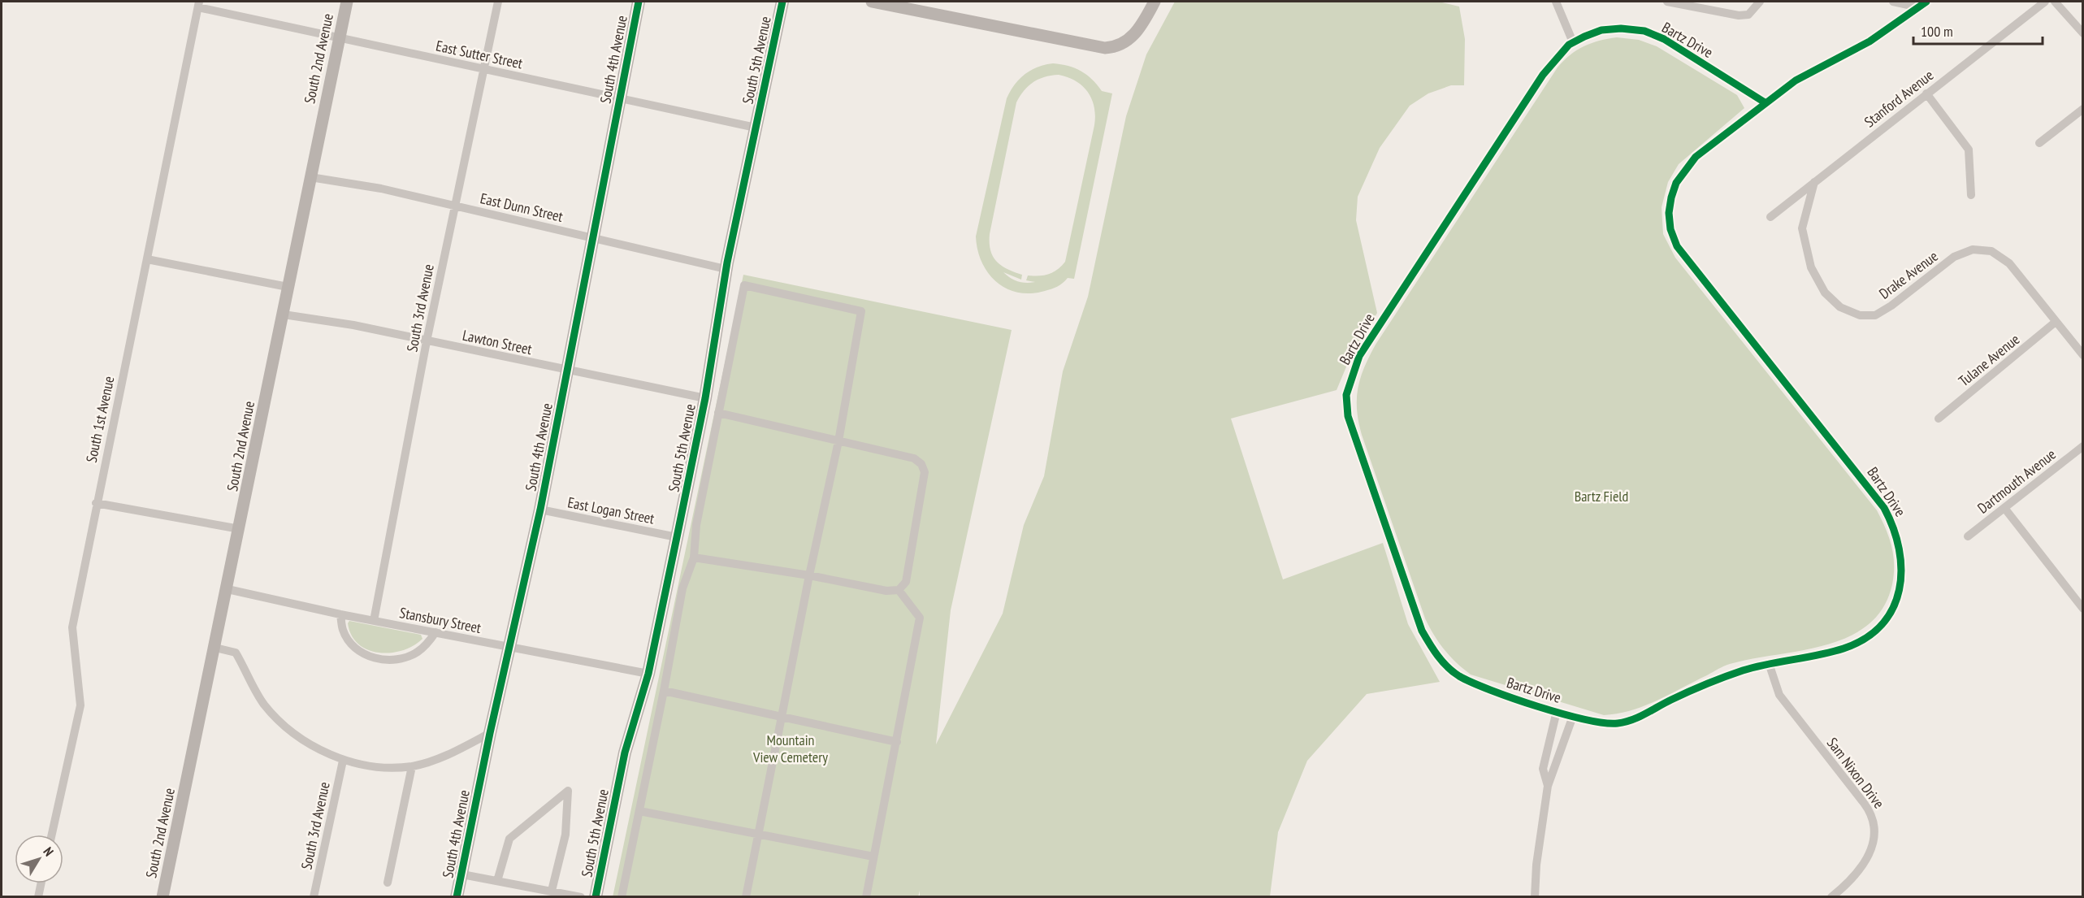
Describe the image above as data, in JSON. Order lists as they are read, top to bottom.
{
  "streets": {
    "main road": ["South 4th Avenue", "South 5th Avenue"],
    "street": [
      "Bartz Drive",
      "East Sutter Street",
      "South 2nd Avenue",
      "Stanford Avenue",
      "East Dunn Street",
      "Drake Avenue",
      "South 3rd Avenue",
      "Lawton Street",
      "Tulane Avenue",
      "South 1st Avenue",
      "Dartmouth Avenue",
      "East Logan Street",
      "Stansbury Street",
      "Sam Nixon Drive"
    ]
  },
  "crossings": [
    ["Bartz Drive", "Sam Nixon Drive"],
    ["East Sutter Street", "South 2nd Avenue"],
    ["East Sutter Street", "South 4th Avenue"],
    ["East Sutter Street", "South 5th Avenue"],
    ["East Sutter Street", "South 3rd Avenue"],
    ["East Sutter Street", "South 1st Avenue"],
    ["South 2nd Avenue", "East Dunn Street"],
    ["South 2nd Avenue", "Lawton Street"],
    ["South 2nd Avenue", "Stansbury Street"],
    ["South 4th Avenue", "East Dunn Street"],
    ["South 4th Avenue", "Lawton Street"],
    ["South 4th Avenue", "East Logan Street"],
    ["South 4th Avenue", "Stansbury Street"],
    ["South 5th Avenue", "East Dunn Street"],
    ["South 5th Avenue", "Lawton Street"],
    ["South 5th Avenue", "East Logan Street"],
    ["South 5th Avenue", "Stansbury Street"],
    ["Stanford Avenue", "Drake Avenue"],
    ["East Dunn Street", "South 3rd Avenue"],
    ["Drake Avenue", "Tulane Avenue"],
    ["South 3rd Avenue", "Lawton Street"],
    ["South 3rd Avenue", "Stansbury Street"]
  ],
  "parks": ["Bartz Field", "Mountain View Cemetery"],
  "scale_bar": "100 m",
  "north": "top right"
}
